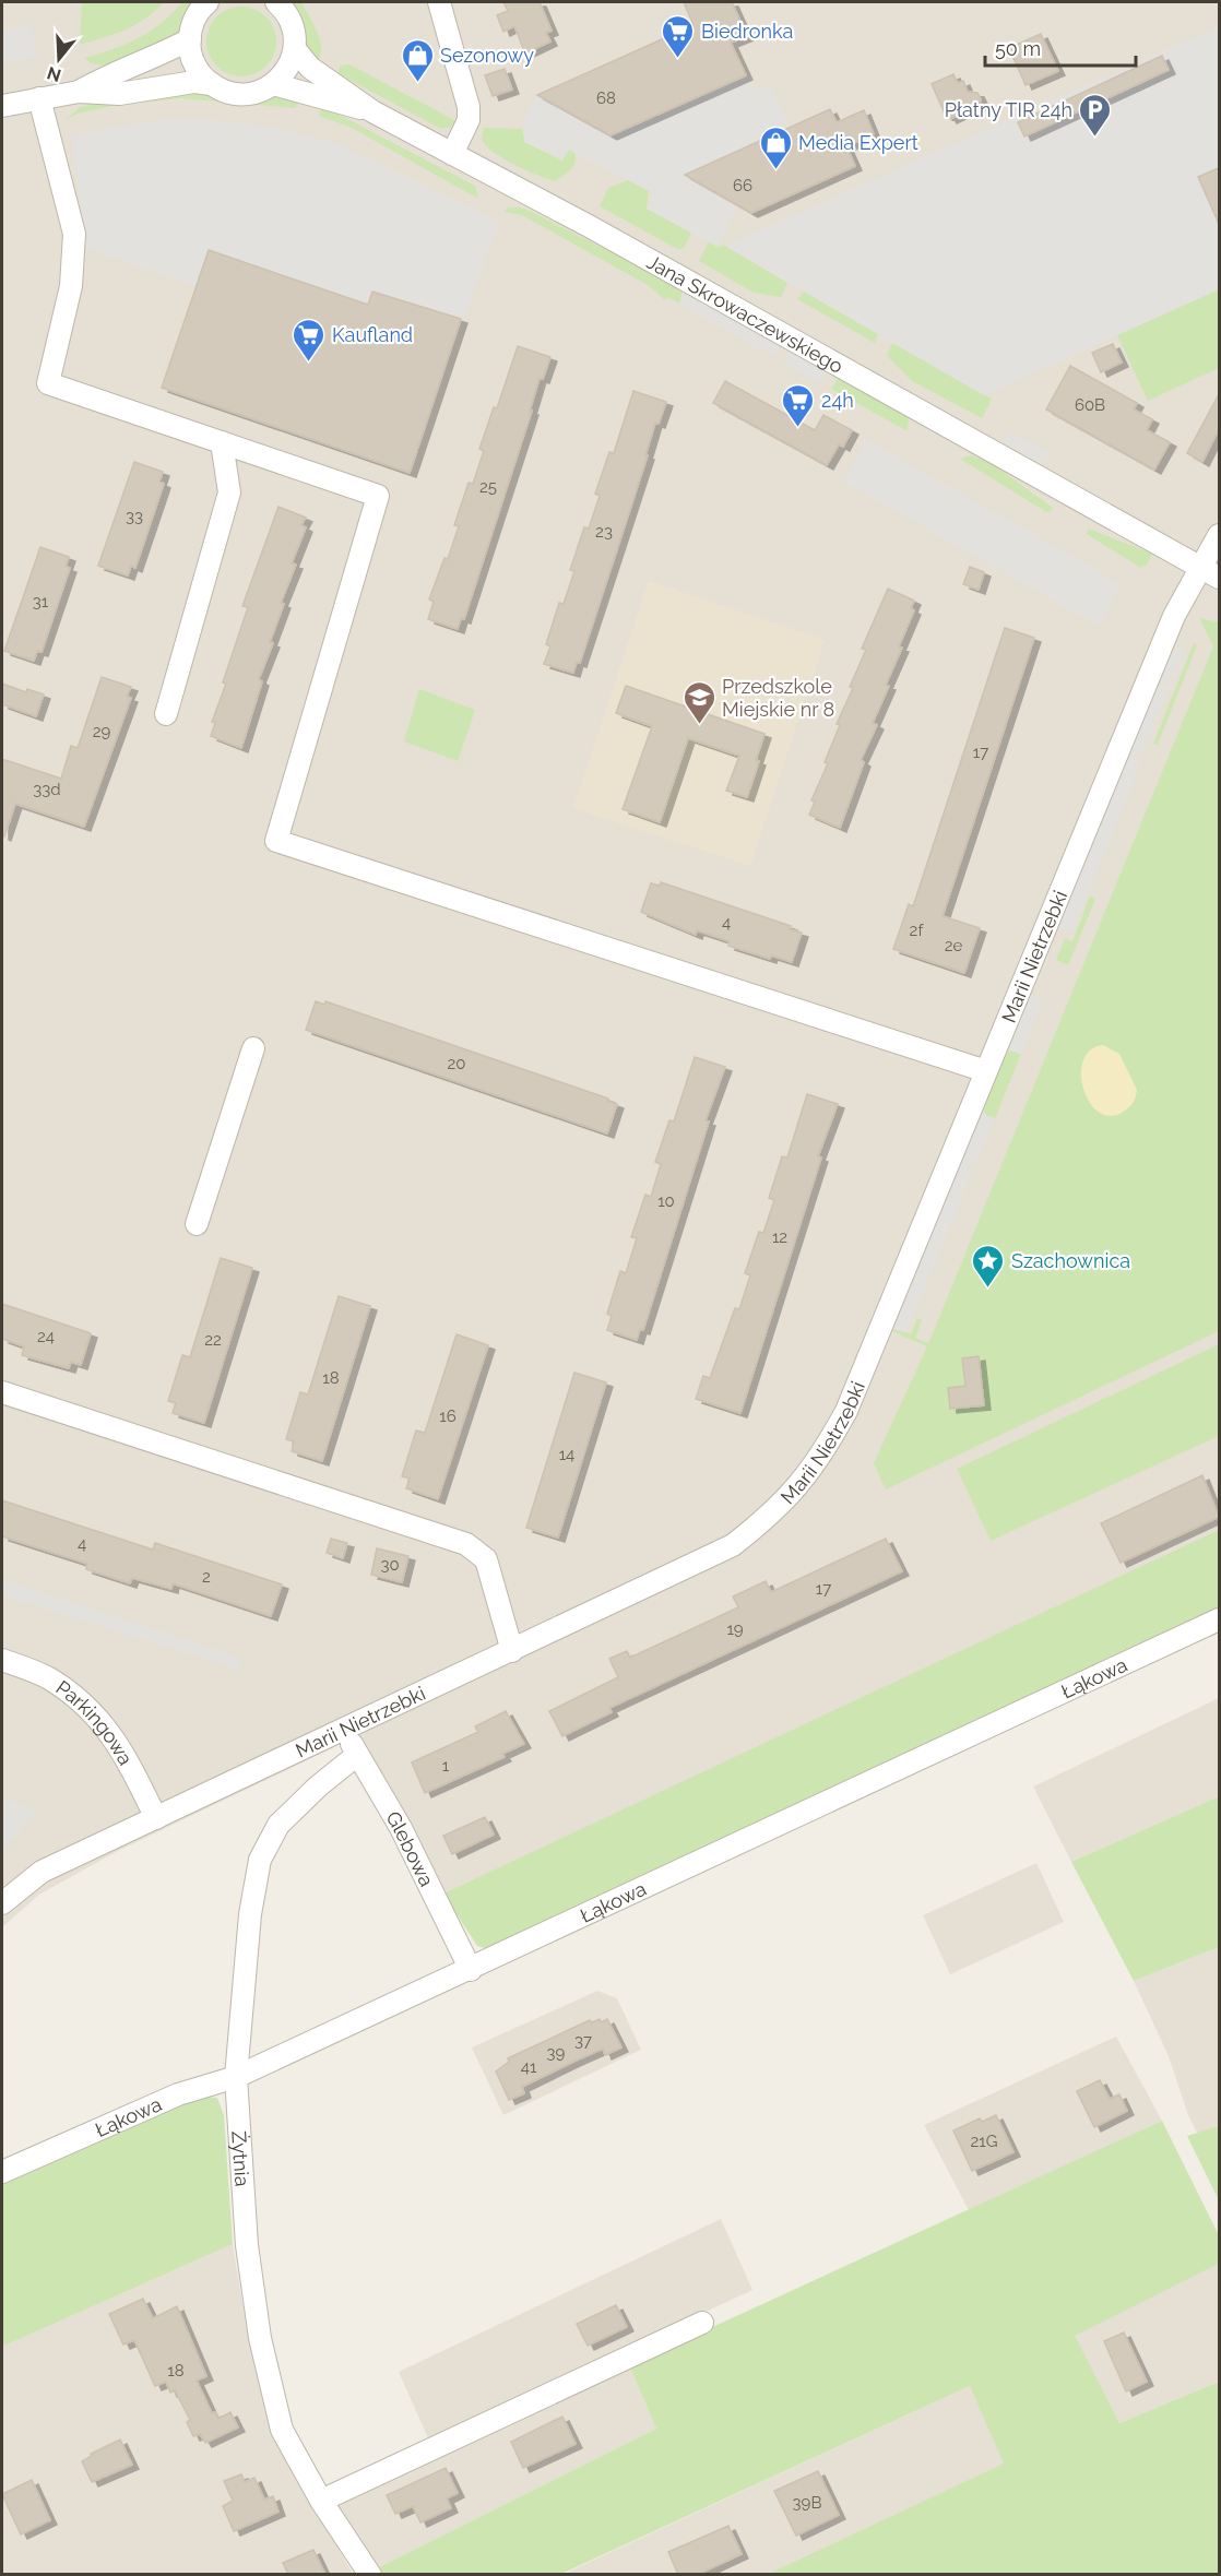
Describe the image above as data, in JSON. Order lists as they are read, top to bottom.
{
  "streets": {
    "street": [
      "Jana Skrowaczewskiego",
      "Marii Nietrzebki",
      "Łąkowa",
      "Parkingowa",
      "Glebowa",
      "Żytnia"
    ]
  },
  "crossings": [
    ["Jana Skrowaczewskiego", "Marii Nietrzebki"],
    ["Marii Nietrzebki", "Parkingowa"],
    ["Marii Nietrzebki", "Glebowa"],
    ["Łąkowa", "Glebowa"],
    ["Łąkowa", "Żytnia"],
    ["Glebowa", "Żytnia"]
  ],
  "places": {
    "supermarket": ["Biedronka", "Kaufland", "24h"],
    "shop": ["Sezonowy", "Media Expert"],
    "parking": ["Płatny TIR 24h"],
    "school or university": ["Przedszkole Miejskie nr 8"],
    "place": ["Szachownica"]
  },
  "house_numbers": [
    "68",
    "66",
    "60B",
    "25",
    "33",
    "23",
    "31",
    "29",
    "17",
    "33d",
    "4",
    "2f",
    "2e",
    "20",
    "10",
    "12",
    "24",
    "22",
    "18",
    "16",
    "14",
    "4",
    "30",
    "2",
    "17",
    "19",
    "1",
    "37",
    "39",
    "41",
    "21G",
    "18",
    "39B"
  ],
  "scale_bar": "50 m",
  "north": "bottom"
}
